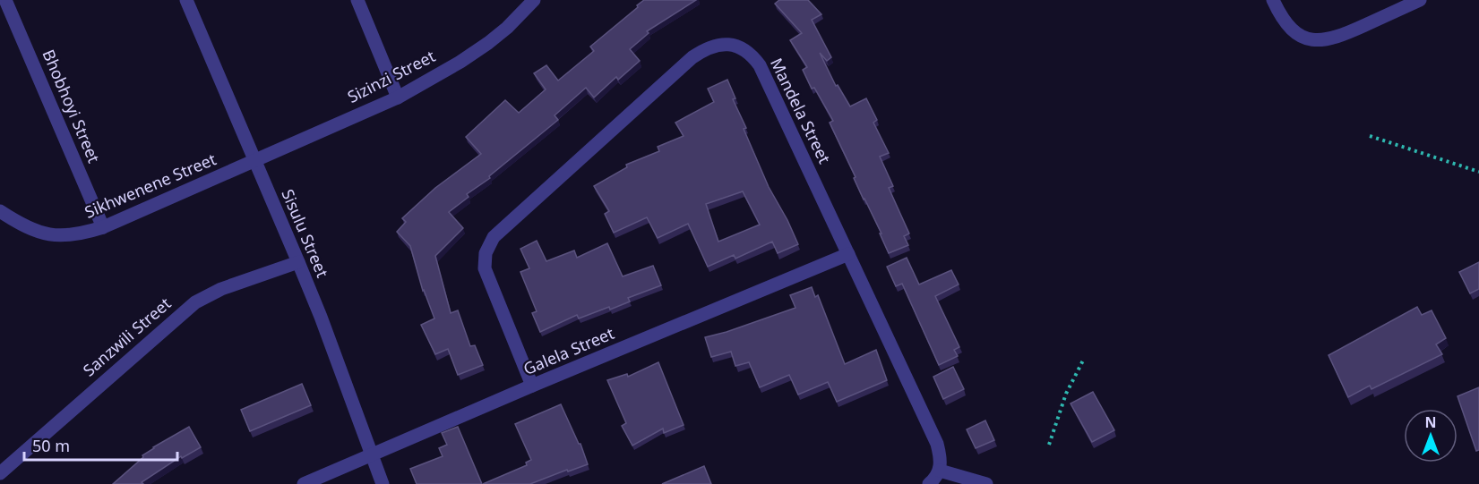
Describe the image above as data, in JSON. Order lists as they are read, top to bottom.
{
  "streets": {
    "street": [
      "Sizinzi Street",
      "Bhobhoyi Street",
      "Mandela Street",
      "Sikhwenene Street",
      "Sisulu Street",
      "Sanzwili Street",
      "Galela Street"
    ]
  },
  "crossings": [
    ["Sizinzi Street", "Sikhwenene Street"],
    ["Sizinzi Street", "Sisulu Street"],
    ["Bhobhoyi Street", "Sikhwenene Street"],
    ["Mandela Street", "Galela Street"],
    ["Sikhwenene Street", "Sisulu Street"],
    ["Sisulu Street", "Sanzwili Street"],
    ["Sisulu Street", "Galela Street"]
  ],
  "scale_bar": "50 m",
  "north": "top"
}
